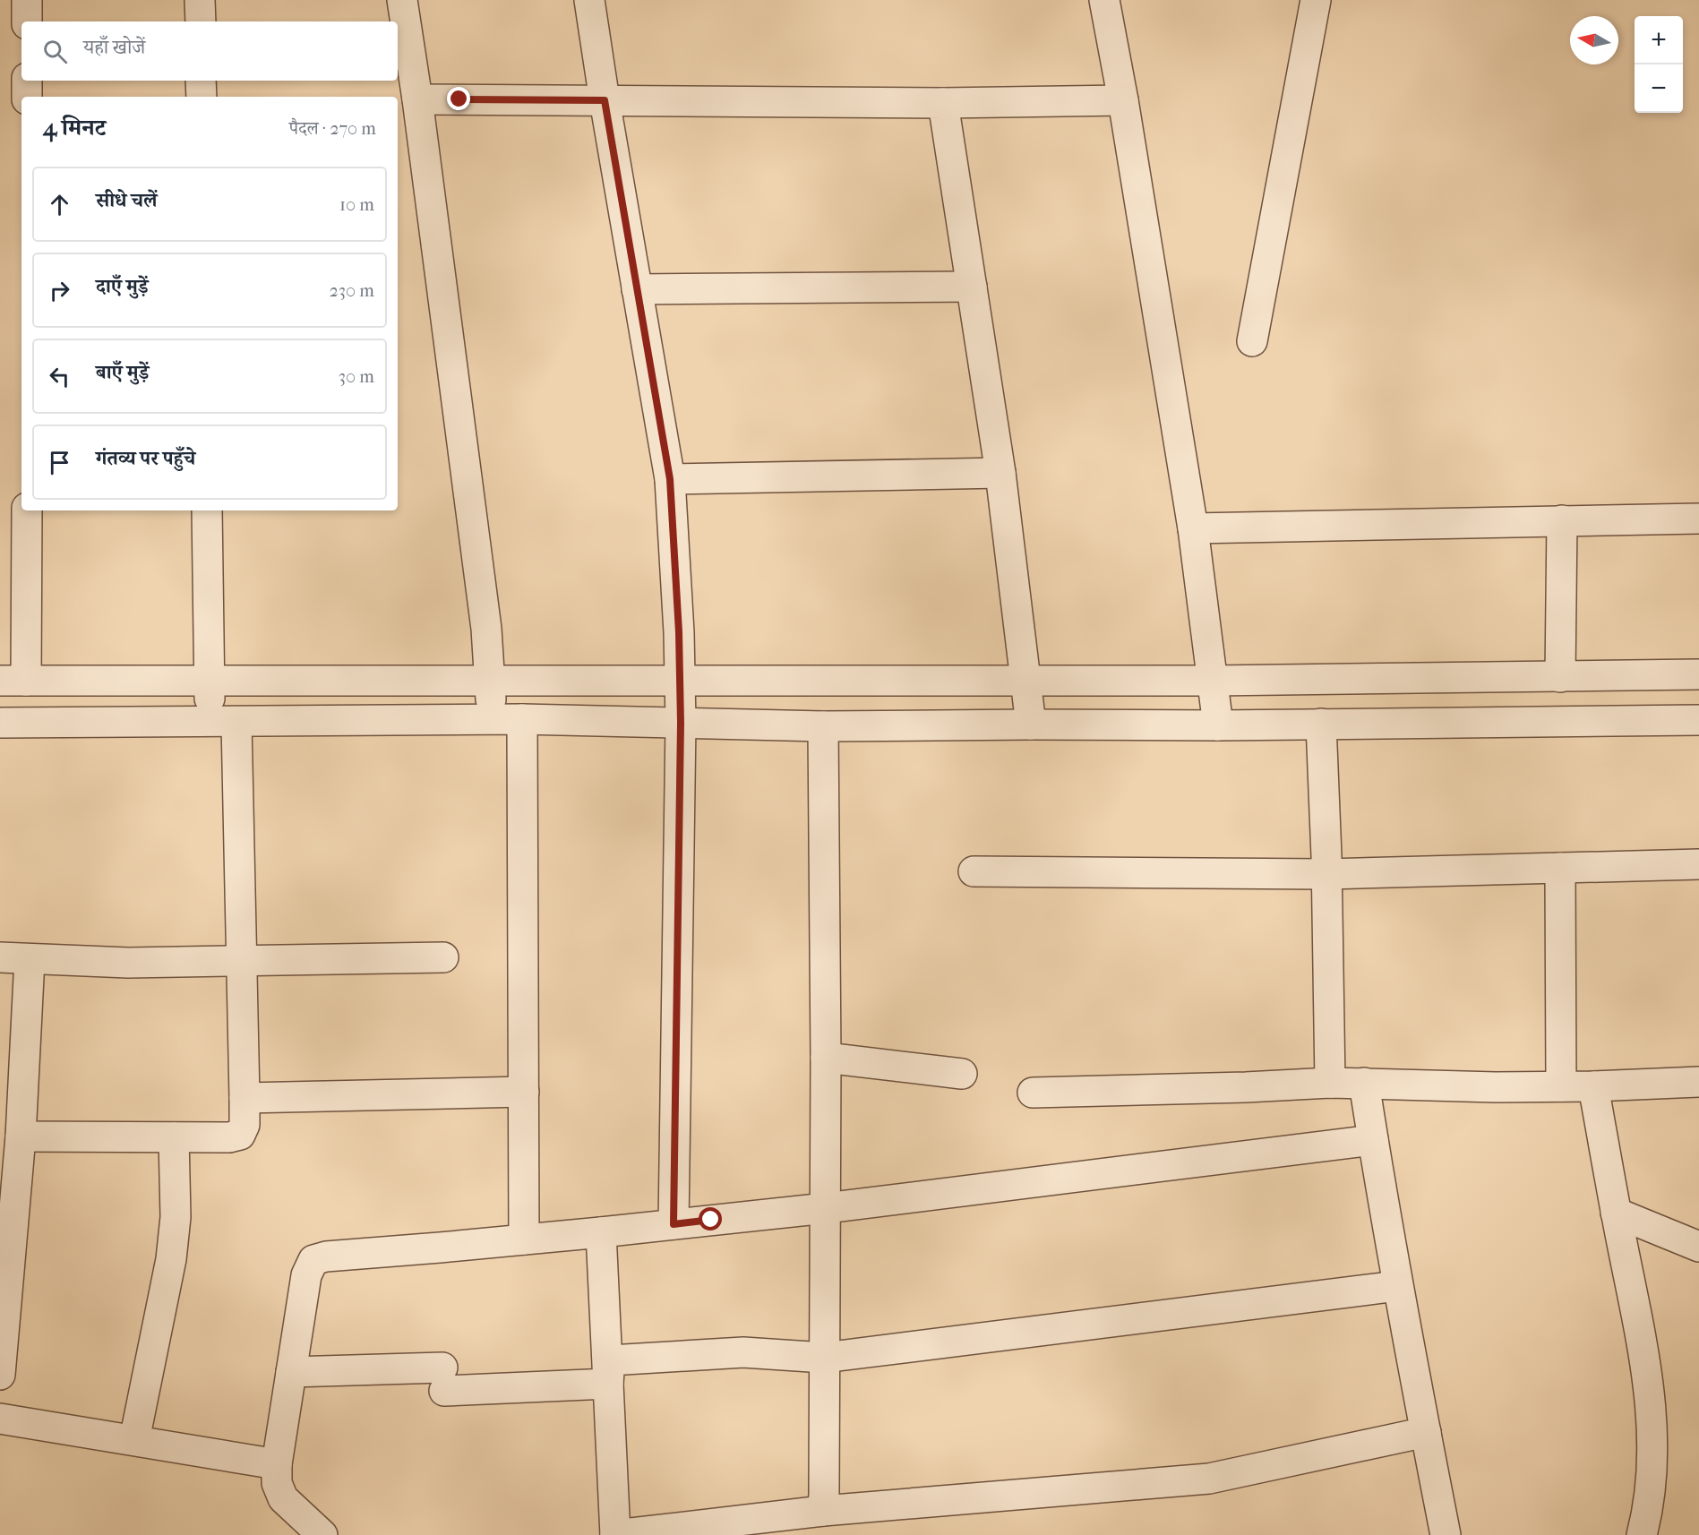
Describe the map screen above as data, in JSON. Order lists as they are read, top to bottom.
{
  "north": "left",
  "page": {
    "map_buttons": ["+", "−"],
    "search": "यहाँ खोजें",
    "heading": ["4 मिनट", "पैदल · 270 m"],
    "list": [
      ["सीधे चलें", "10 m"],
      ["दाएँ मुड़ें", "230 m"],
      ["बाएँ मुड़ें", "30 m"],
      "गंतव्य पर पहुँचे"
    ]
  }
}
